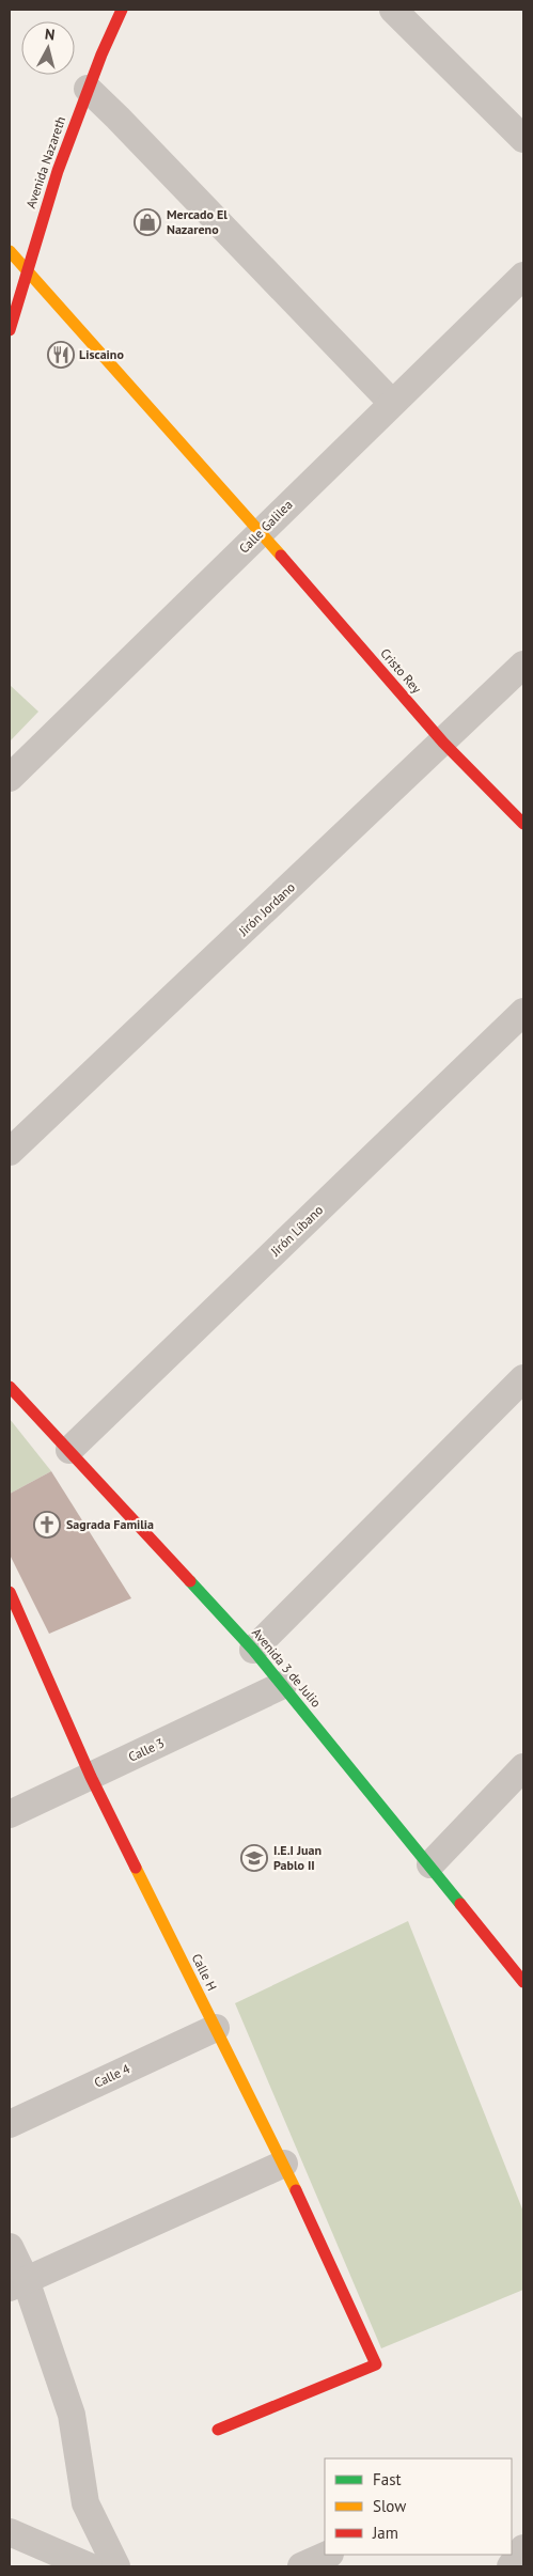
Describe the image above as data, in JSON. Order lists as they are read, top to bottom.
{
  "streets": {
    "street": [
      "Avenida Nazareth",
      "Calle Galilea",
      "Cristo Rey",
      "Jirón Jordano",
      "Jirón Líbano",
      "Avenida 3 de Julio",
      "Calle 3",
      "Calle H",
      "Calle 4"
    ]
  },
  "crossings": [
    ["Avenida Nazareth", "Cristo Rey"],
    ["Calle Galilea", "Cristo Rey"],
    ["Cristo Rey", "Jirón Jordano"],
    ["Jirón Líbano", "Avenida 3 de Julio"],
    ["Avenida 3 de Julio", "Calle 3"],
    ["Calle 3", "Calle H"],
    ["Calle H", "Calle 4"]
  ],
  "places": {
    "shop": ["Mercado El Nazareno"],
    "restaurant": ["Liscaino"],
    "church": ["Sagrada Familia"],
    "school or university": ["I.E.I Juan Pablo II"]
  },
  "legend": ["Fast", "Slow", "Jam"],
  "north": "top"
}
